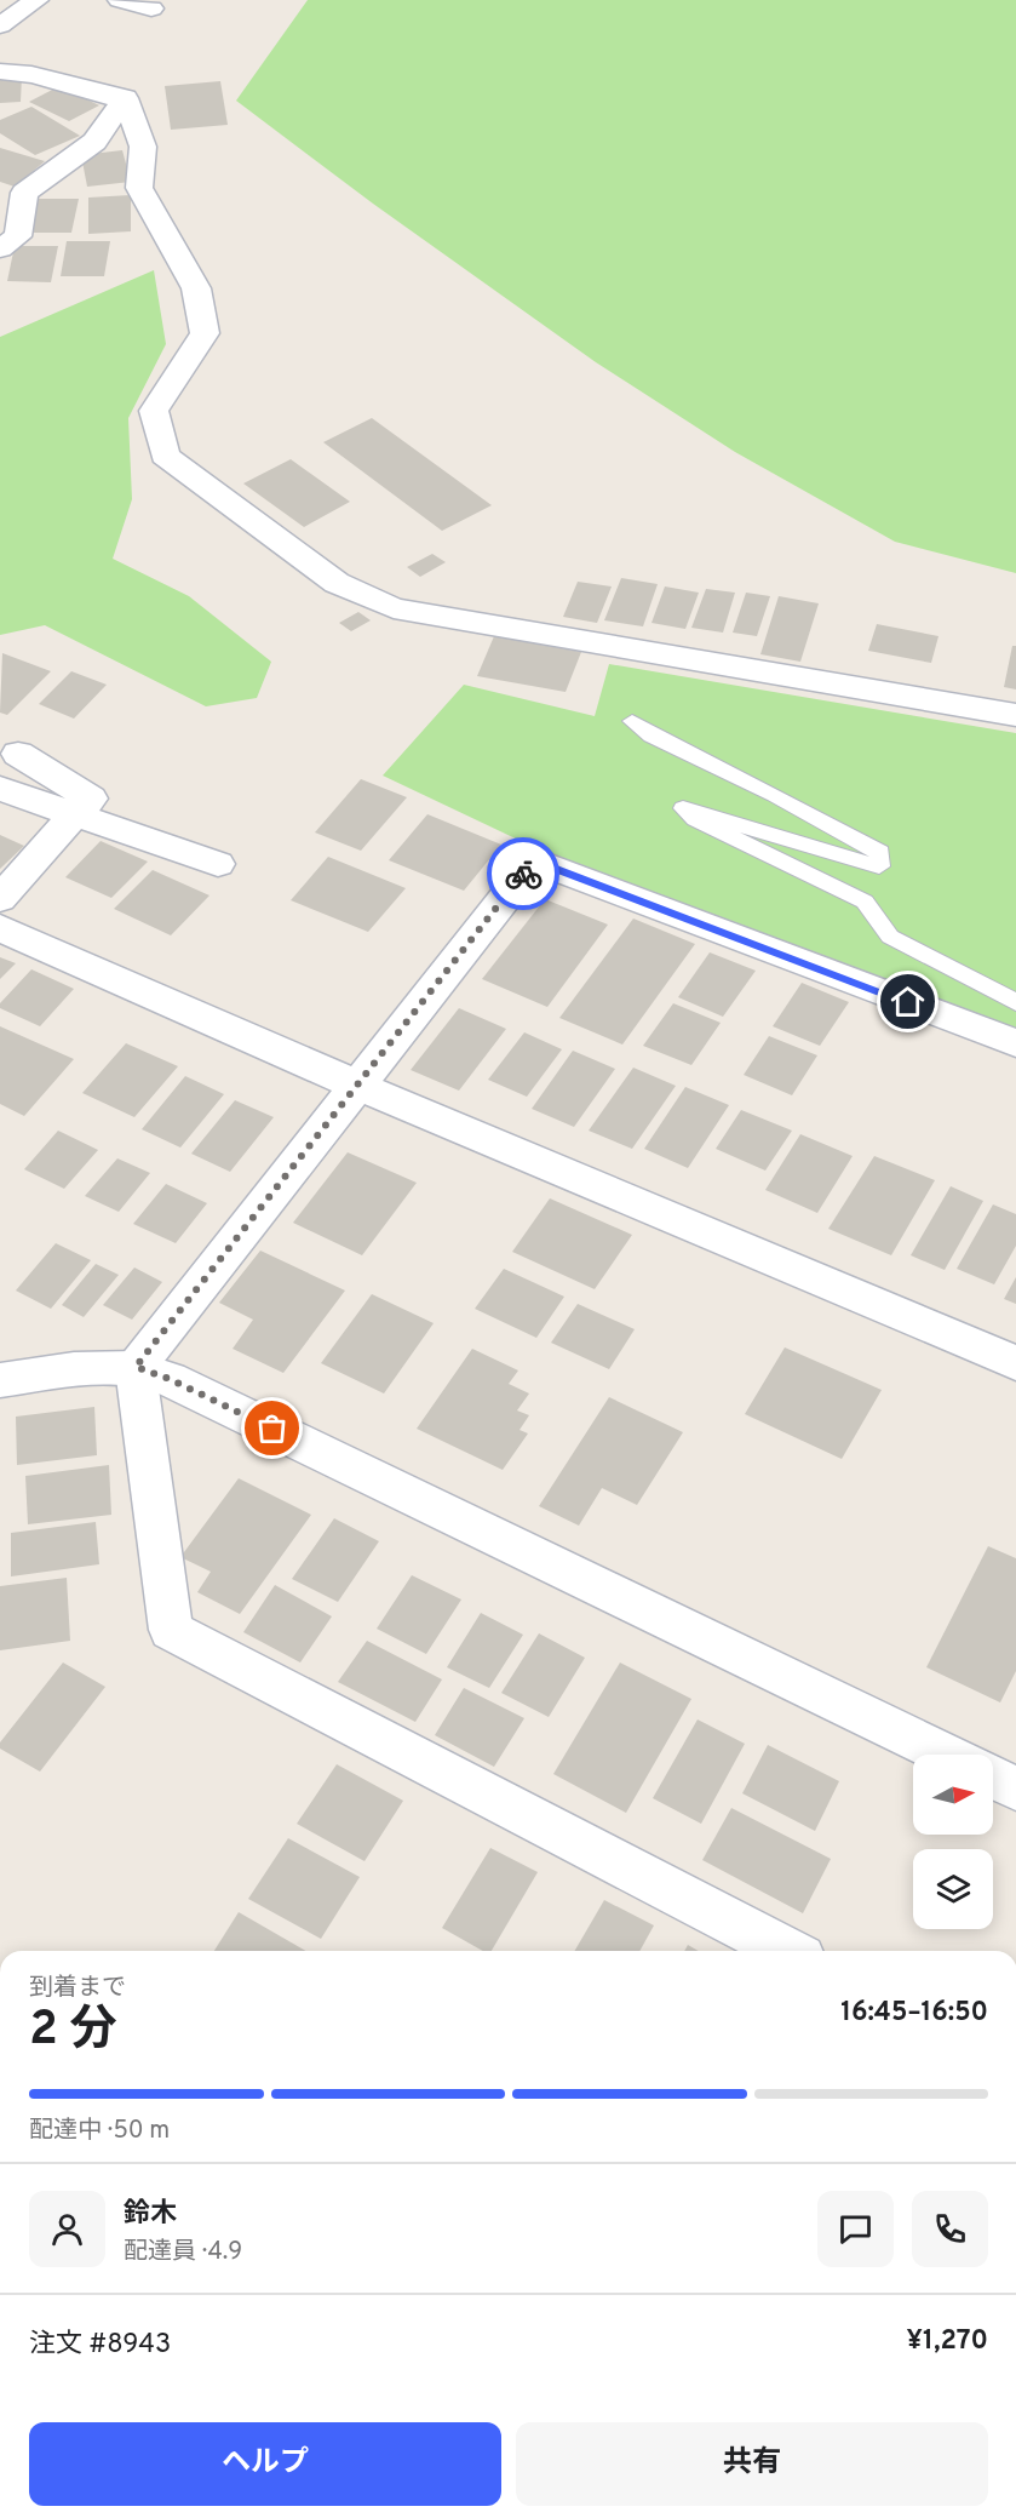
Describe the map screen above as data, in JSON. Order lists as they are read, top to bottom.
{
  "north": "right",
  "page": {
    "heading": ["2 分", "到着まで", "16:45–16:50"],
    "panel": [
      "鈴木",
      "配達員 · 4.9",
      "注文 #8943",
      "¥1,270"
    ],
    "bar": "配達中 · 50 m",
    "buttons": ["ヘルプ", "共有"]
  }
}
